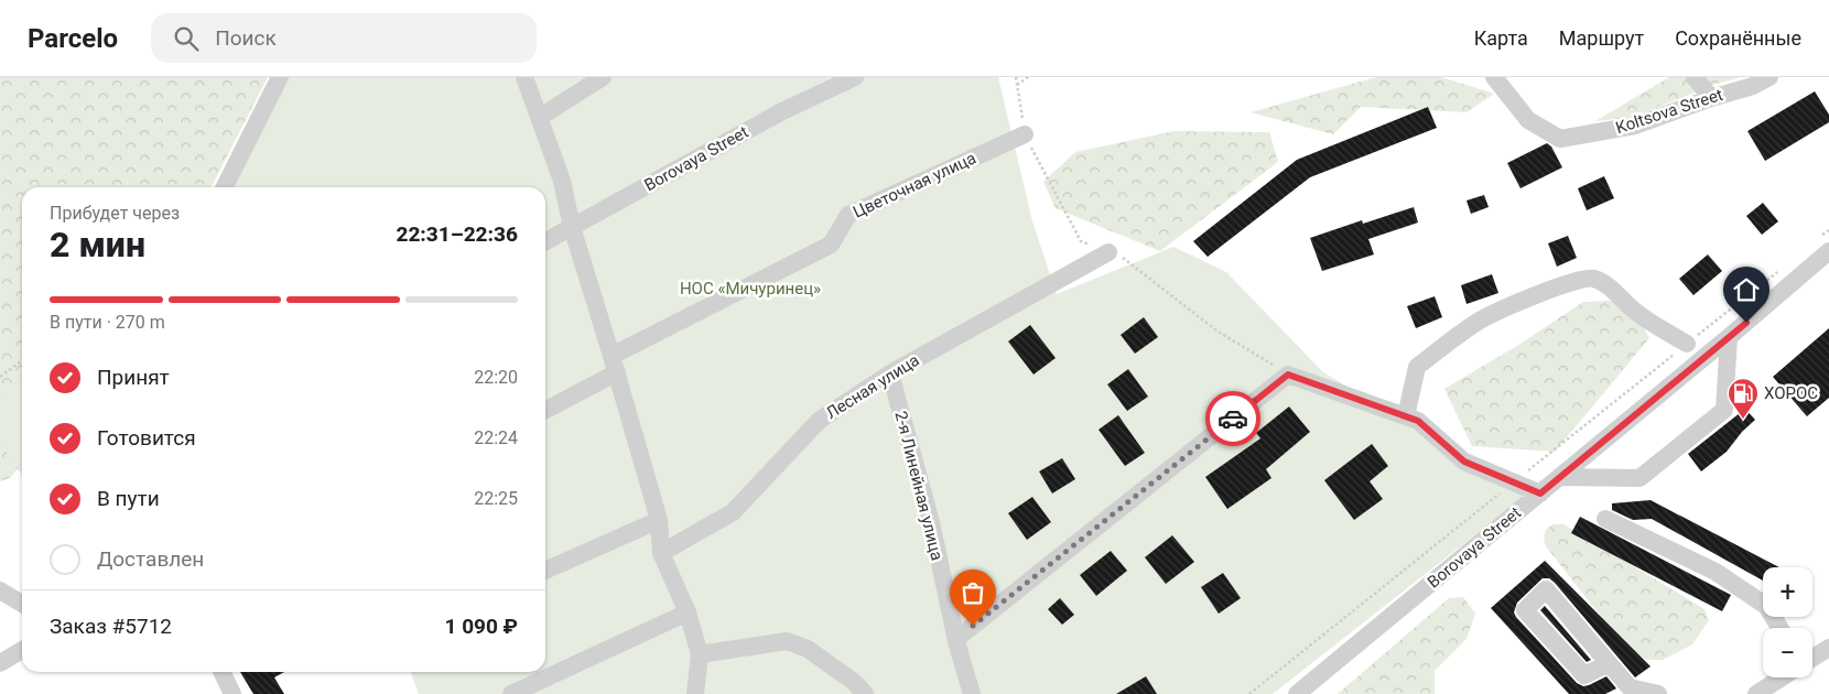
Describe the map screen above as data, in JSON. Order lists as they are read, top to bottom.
{
  "streets": {
    "street": [
      "Koltsova Street",
      "Borovaya Street",
      "Цветочная улица",
      "Лесная улица",
      "2-я Линейная улица"
    ]
  },
  "crossings": [
    ["Лесная улица", "2-я Линейная улица"]
  ],
  "parks": ["НОС «Мичуринец»"],
  "places": {
    "fuel station": ["ХОРОС"]
  },
  "page": {
    "header": "Parcelo",
    "search": "Поиск",
    "nav": ["Карта", "Маршрут", "Сохранённые"],
    "heading": ["2 мин", "Прибудет через", "22:31–22:36"],
    "panel": ["Заказ #5712", "1 090 ₽"],
    "bar": "В пути · 270 m",
    "list": [
      ["Принят", "22:20"],
      ["Готовится", "22:24"],
      ["В пути", "22:25"],
      "Доставлен"
    ],
    "map_buttons": ["+", "−"]
  }
}
